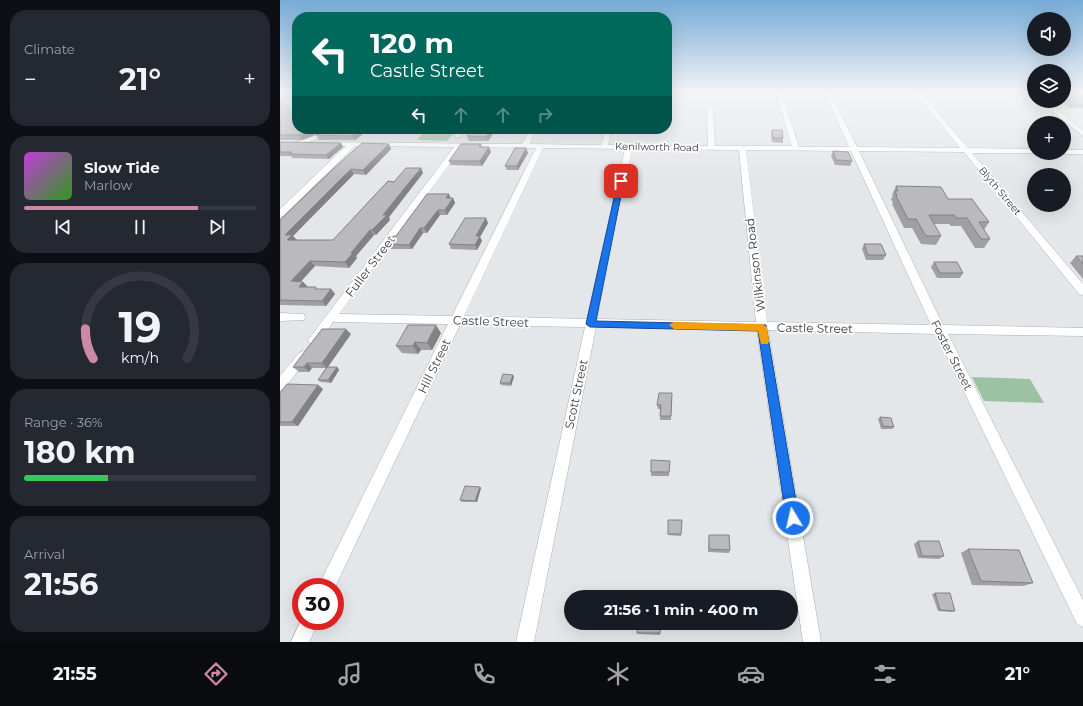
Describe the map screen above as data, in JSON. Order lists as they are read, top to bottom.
{
  "streets": {
    "street": [
      "Kenilworth Road",
      "Blyth Street",
      "Wilkinson Road",
      "Fuller Street",
      "Castle Street",
      "Foster Street",
      "Hill Street",
      "Scott Street"
    ]
  },
  "crossings": [
    ["Kenilworth Road", "Blyth Street"],
    ["Kenilworth Road", "Wilkinson Road"],
    ["Kenilworth Road", "Fuller Street"],
    ["Kenilworth Road", "Foster Street"],
    ["Kenilworth Road", "Hill Street"],
    ["Kenilworth Road", "Scott Street"],
    ["Wilkinson Road", "Castle Street"],
    ["Fuller Street", "Castle Street"],
    ["Castle Street", "Foster Street"],
    ["Castle Street", "Hill Street"],
    ["Castle Street", "Scott Street"]
  ],
  "page": {
    "tile": [
      "Climate",
      ["Range · 36%", "180 km"],
      ["Arrival", "21:56"]
    ],
    "map_buttons": ["+", "−"],
    "turn": ["120 m", "Castle Street"],
    "heat": ["−", "21°", "+"],
    "song": ["Slow Tide", "Marlow"],
    "limit": "30",
    "trip": "21:56 · 1 min · 400 m",
    "tabs": ["21:55", "21°"],
    "gauge": ["19", "km/h"]
  }
}
